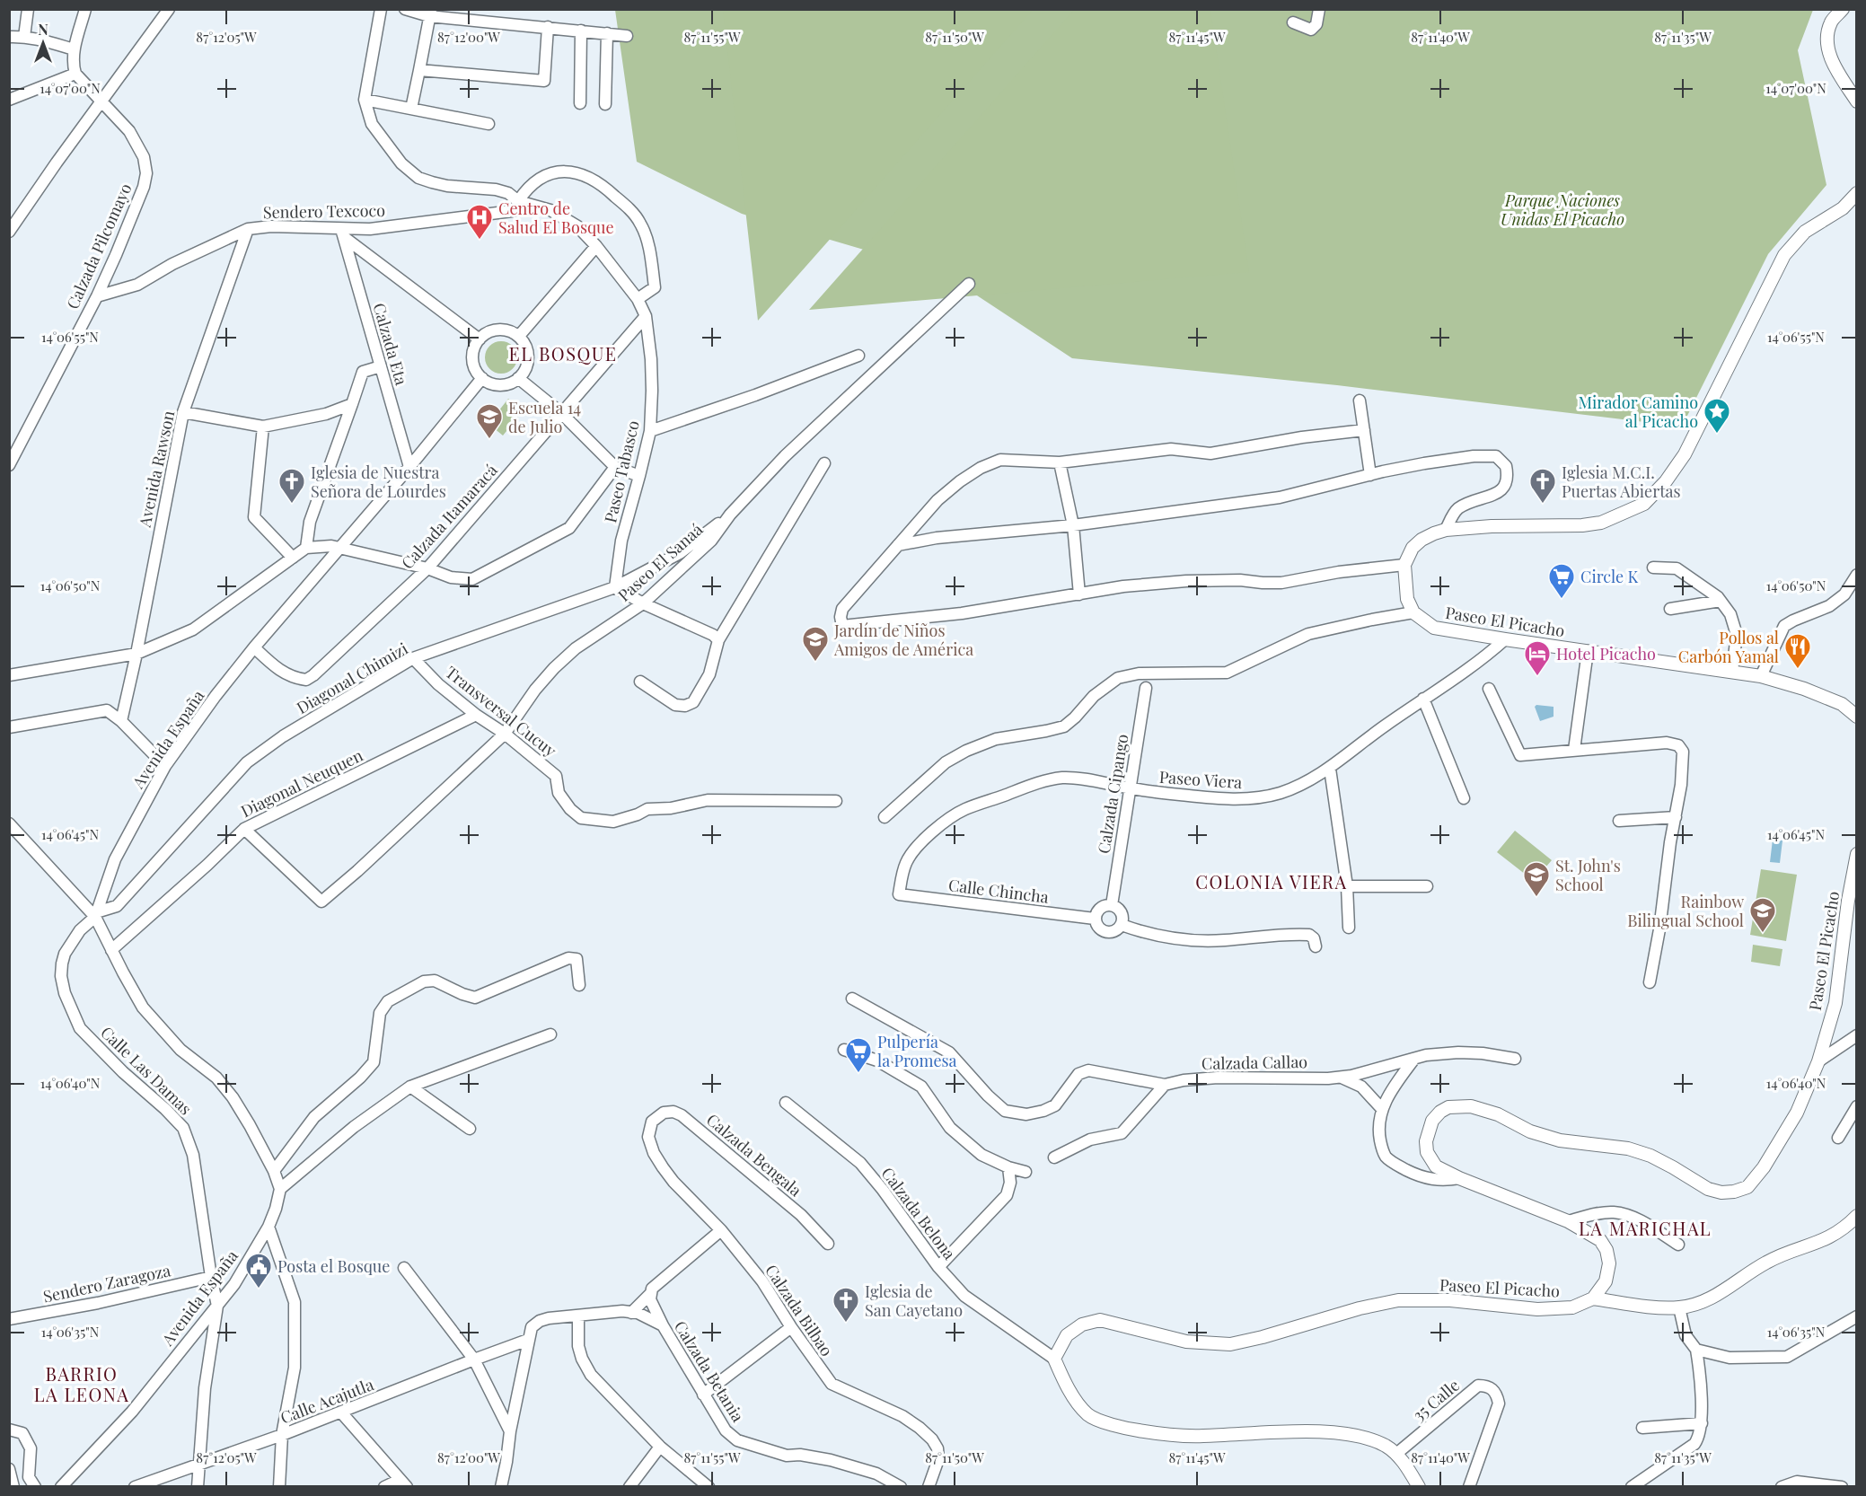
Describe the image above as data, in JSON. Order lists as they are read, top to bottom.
{
  "streets": {
    "street": [
      "Sendero Texcoco",
      "Calzada Pilcomayo",
      "Calzada Eta",
      "Avenida Rawson",
      "Paseo Tabasco",
      "Calzada Itamaracá",
      "Paseo El Sanaá",
      "Paseo El Picacho",
      "Diagonal Chimizi",
      "Transversal Cucuy",
      "Avenida España",
      "Paseo Viera",
      "Diagonal Neuquen",
      "Calzada Cipango",
      "Calle Chincha",
      "Calzada Callao",
      "Calle Las Damas",
      "Calzada Bengala",
      "Calzada Belona",
      "Sendero Zaragoza",
      "Calzada Bilbao",
      "Calzada Betania",
      "35 Calle",
      "Calle Acajutla"
    ]
  },
  "crossings": [
    ["Sendero Texcoco", "Calzada Pilcomayo"],
    ["Sendero Texcoco", "Calzada Eta"],
    ["Sendero Texcoco", "Avenida Rawson"],
    ["Sendero Texcoco", "Paseo Tabasco"],
    ["Calzada Eta", "Avenida España"],
    ["Paseo Tabasco", "Calzada Itamaracá"],
    ["Paseo Tabasco", "Diagonal Chimizi"],
    ["Calzada Itamaracá", "Avenida España"],
    ["Paseo El Sanaá", "Diagonal Chimizi"],
    ["Paseo El Sanaá", "Transversal Cucuy"],
    ["Paseo El Sanaá", "Diagonal Neuquen"],
    ["Paseo El Picacho", "Paseo Viera"],
    ["Paseo El Picacho", "Calzada Belona"],
    ["Diagonal Chimizi", "Transversal Cucuy"],
    ["Diagonal Chimizi", "Avenida España"],
    ["Diagonal Chimizi", "Calle Las Damas"],
    ["Transversal Cucuy", "Diagonal Neuquen"],
    ["Avenida España", "Calle Las Damas"],
    ["Paseo Viera", "Calzada Cipango"],
    ["Paseo Viera", "Calle Chincha"],
    ["Calzada Cipango", "Calle Chincha"],
    ["Calle Las Damas", "Sendero Zaragoza"],
    ["Calle Las Damas", "Calle Acajutla"],
    ["Calzada Bengala", "Calzada Bilbao"],
    ["Calzada Betania", "Calle Acajutla"]
  ],
  "districts": [
    "EL BOSQUE",
    "COLONIA VIERA",
    "LA MARICHAL",
    "BARRIO LA LEONA"
  ],
  "parks": ["Parque Naciones Unidas El Picacho"],
  "places": {
    "hospital": ["Centro de Salud El Bosque"],
    "place": ["Mirador Camino al Picacho"],
    "school or university": [
      "Escuela 14 de Julio",
      "Jardín de Niños Amigos de América",
      "St. John's School",
      "Rainbow Bilingual School"
    ],
    "church": ["Iglesia de Nuestra Señora de Lourdes", "Iglesia M.C.I. Puertas Abiertas", "Iglesia de San Cayetano"],
    "supermarket": ["Circle K", "Pulpería la Promesa"],
    "restaurant": ["Pollos al Carbón Yamal"],
    "hotel": ["Hotel Picacho"],
    "public building": ["Posta el Bosque"]
  },
  "north": "top",
  "coordinates": [
    "87°12'05\"W",
    "87°12'00\"W",
    "87°11'55\"W",
    "87°11'50\"W",
    "87°11'45\"W",
    "87°11'40\"W",
    "87°11'35\"W",
    "14°07'00\"N",
    "14°06'55\"N",
    "14°06'50\"N",
    "14°06'45\"N",
    "14°06'40\"N",
    "14°06'35\"N"
  ]
}
